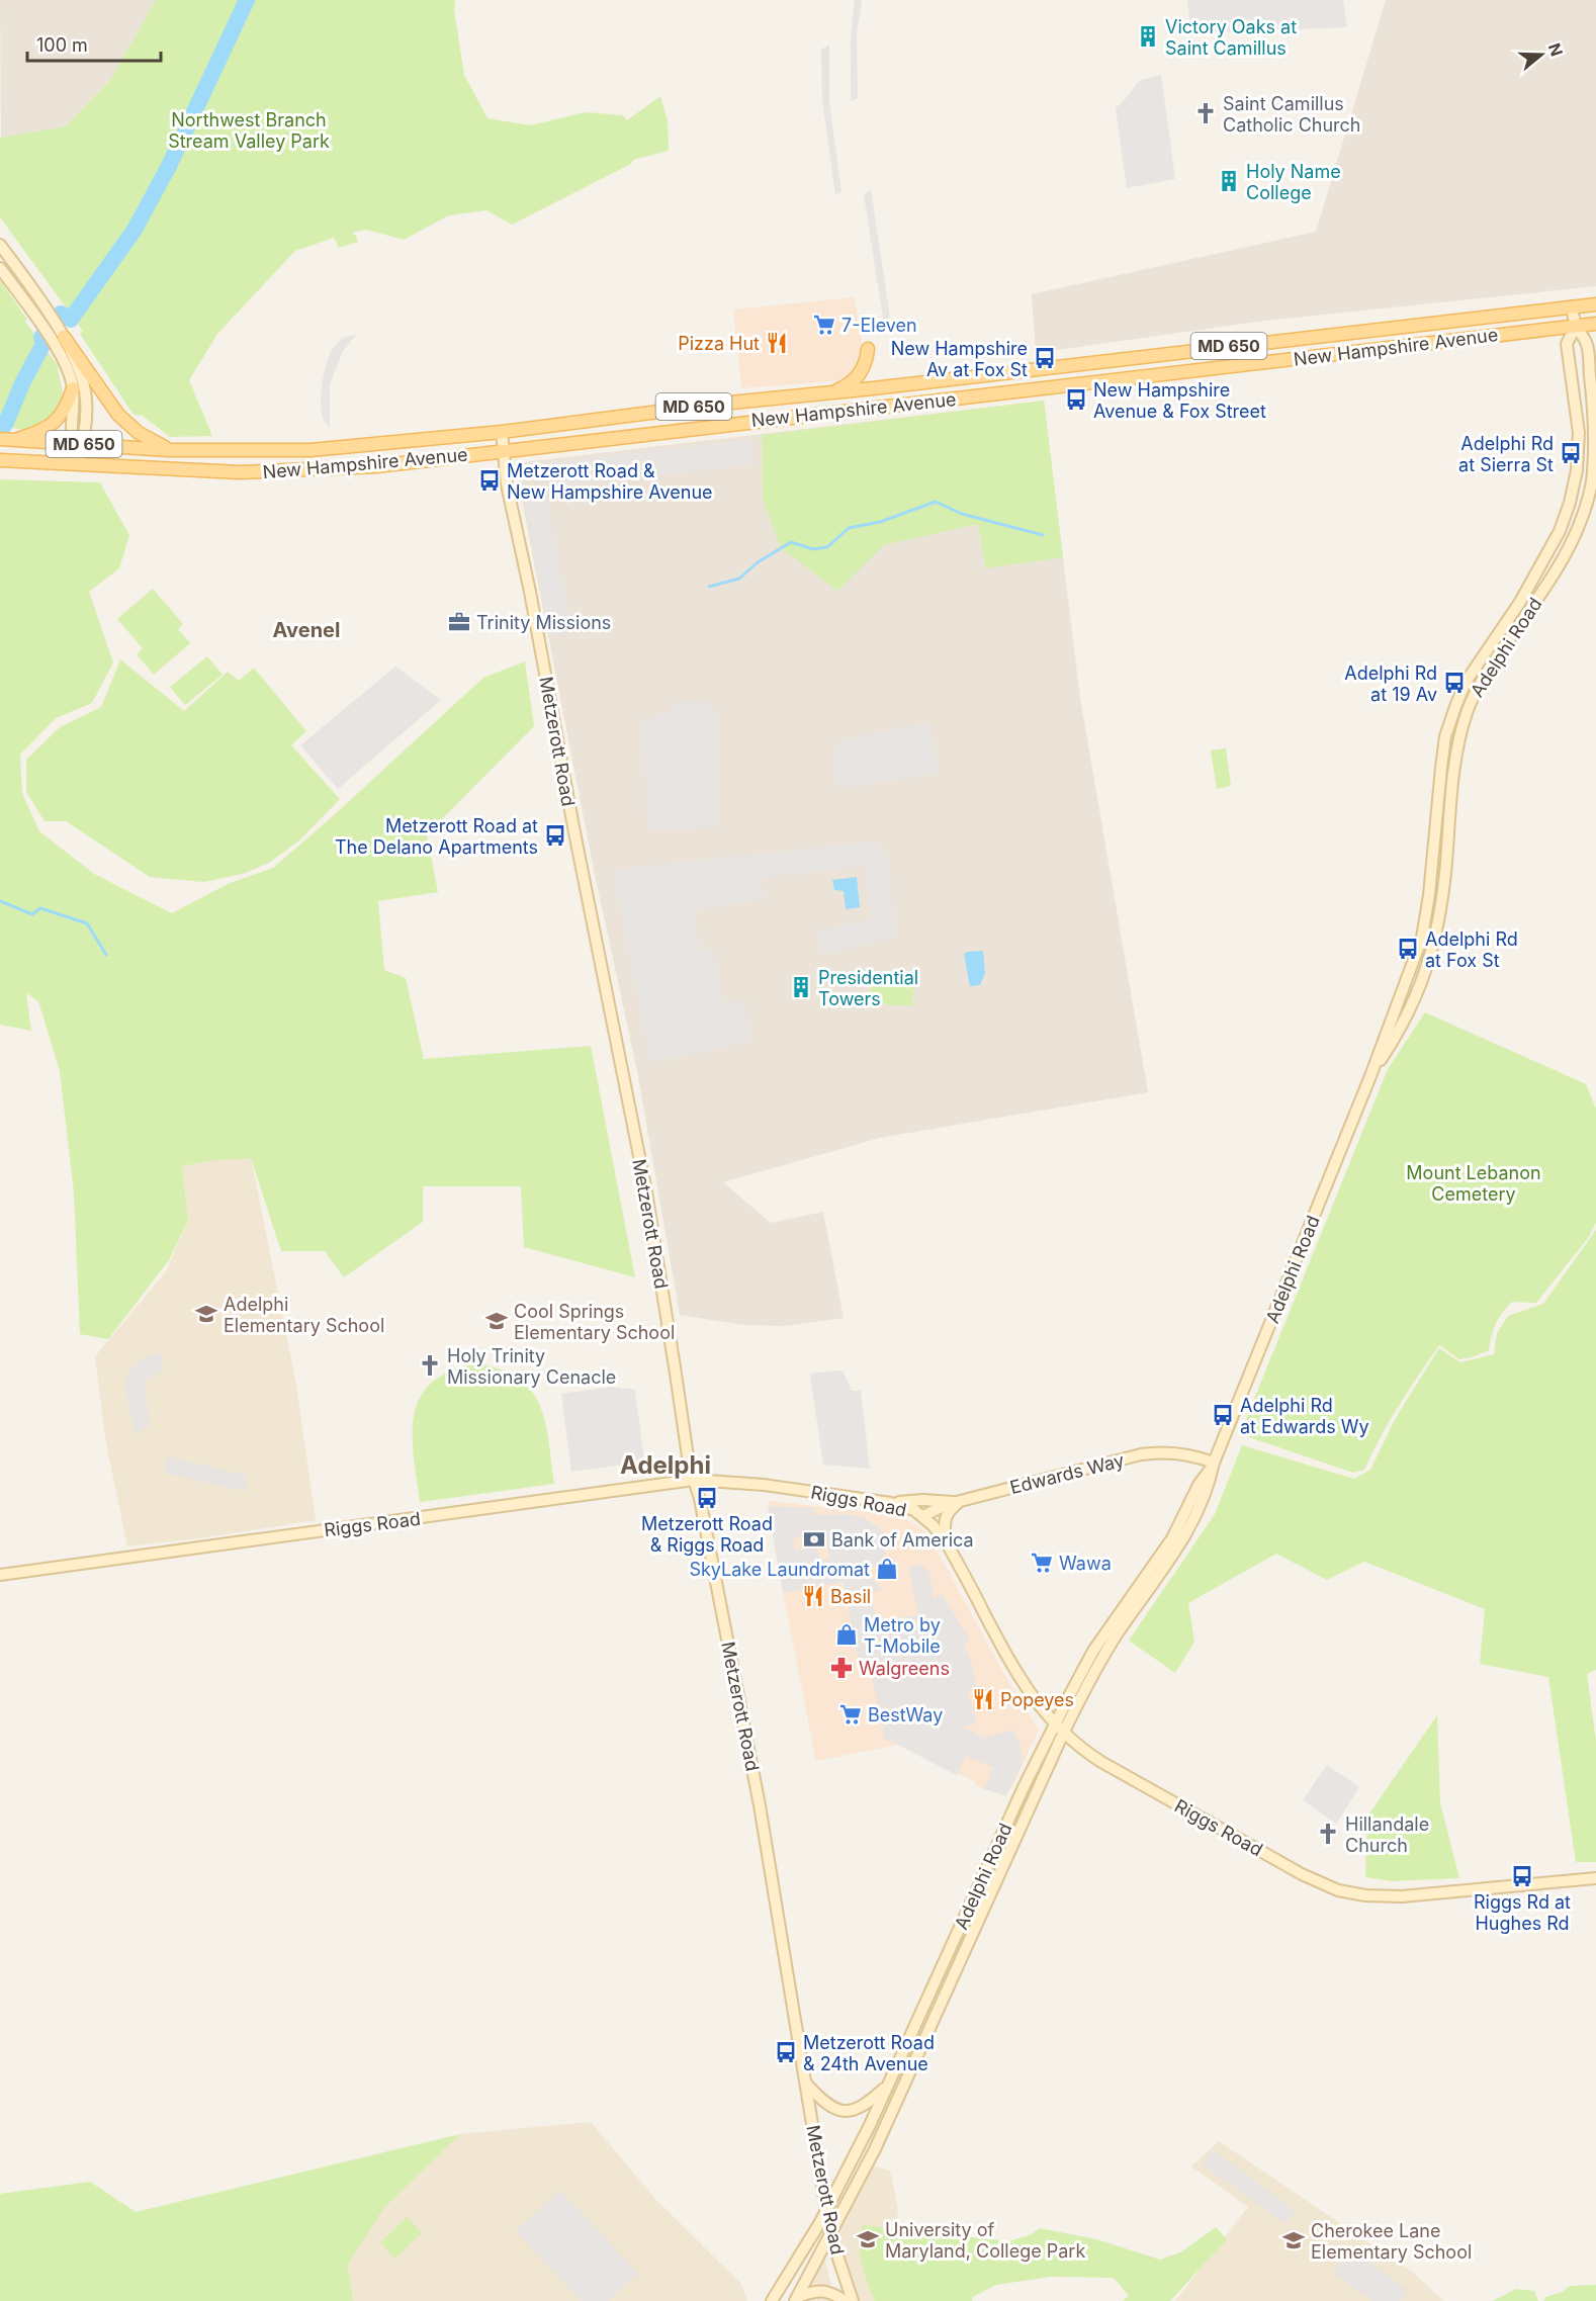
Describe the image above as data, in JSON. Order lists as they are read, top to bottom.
{
  "streets": {
    "main road": [
      "MD 650",
      "New Hampshire Avenue",
      "Adelphi Road",
      "Metzerott Road",
      "Edwards Way",
      "Riggs Road"
    ]
  },
  "crossings": [
    ["New Hampshire Avenue", "Adelphi Road"],
    ["New Hampshire Avenue", "Metzerott Road"],
    ["Adelphi Road", "Metzerott Road"],
    ["Adelphi Road", "Edwards Way"],
    ["Adelphi Road", "Riggs Road"],
    ["Metzerott Road", "Riggs Road"],
    ["Edwards Way", "Riggs Road"]
  ],
  "districts": ["Avenel", "Adelphi"],
  "parks": ["Northwest Branch Stream Valley Park", "Mount Lebanon Cemetery"],
  "places": {
    "building": ["Victory Oaks at Saint Camillus", "Holy Name College", "Presidential Towers"],
    "church": ["Saint Camillus Catholic Church", "Holy Trinity Missionary Cenacle", "Hillandale Church"],
    "supermarket": ["7-Eleven", "Wawa", "BestWay"],
    "restaurant": ["Pizza Hut", "Basil", "Popeyes"],
    "bus stop": [
      "New Hampshire Av at Fox St",
      "New Hampshire Avenue & Fox Street",
      "Adelphi Rd at Sierra St",
      "Metzerott Road & New Hampshire Avenue",
      "Adelphi Rd at 19 Av",
      "Metzerott Road at The Delano Apartments",
      "Adelphi Rd at Fox St",
      "Adelphi Rd at Edwards Wy",
      "Metzerott Road & Riggs Road",
      "Riggs Rd at Hughes Rd",
      "Metzerott Road & 24th Avenue"
    ],
    "office": ["Trinity Missions"],
    "school or university": [
      "Adelphi Elementary School",
      "Cool Springs Elementary School",
      "University of Maryland, College Park",
      "Cherokee Lane Elementary School"
    ],
    "bank": ["Bank of America"],
    "shop": ["SkyLake Laundromat", "Metro by T-Mobile"],
    "pharmacy": ["Walgreens"]
  },
  "scale_bar": "100 m",
  "north": "right"
}
